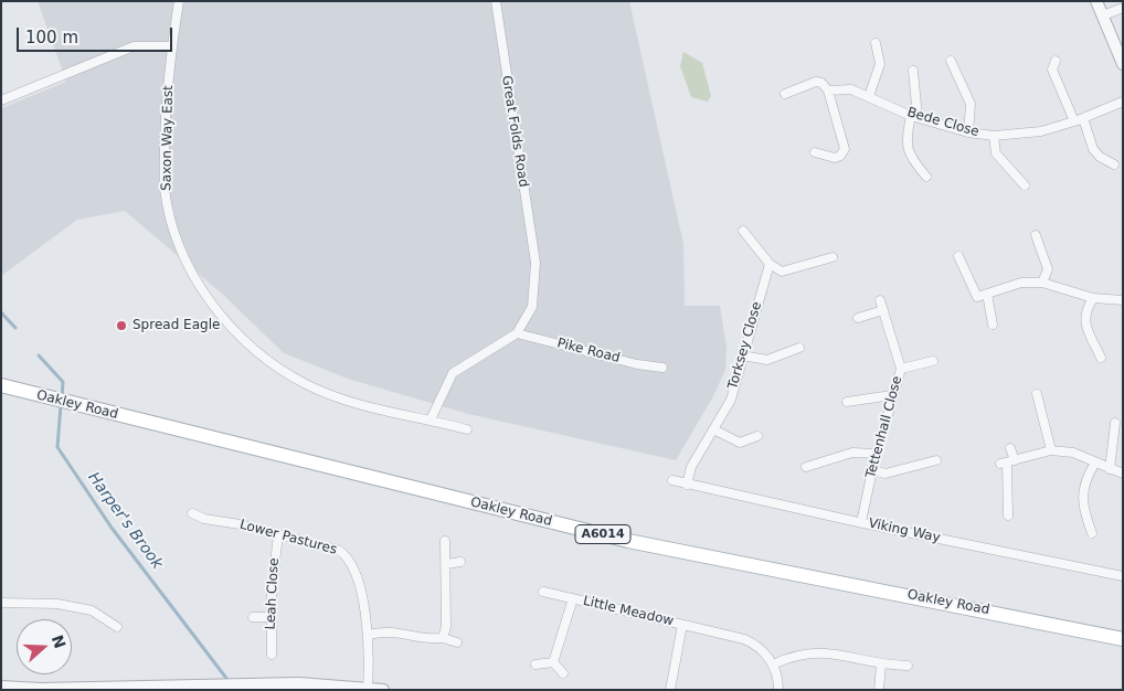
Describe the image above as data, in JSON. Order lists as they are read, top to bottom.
{
  "streets": {
    "main road": ["Oakley Road", "A6014"],
    "street": [
      "Bede Close",
      "Great Folds Road",
      "Saxon Way East",
      "Torksey Close",
      "Pike Road",
      "Tettenhall Close",
      "Viking Way",
      "Lower Pastures",
      "Leah Close",
      "Little Meadow"
    ]
  },
  "crossings": [
    ["Great Folds Road", "Pike Road"],
    ["Torksey Close", "Viking Way"],
    ["Tettenhall Close", "Viking Way"],
    ["Lower Pastures", "Leah Close"]
  ],
  "water": ["Harper's Brook"],
  "places": ["Spread Eagle"],
  "scale_bar": "100 m",
  "north": "right"
}
